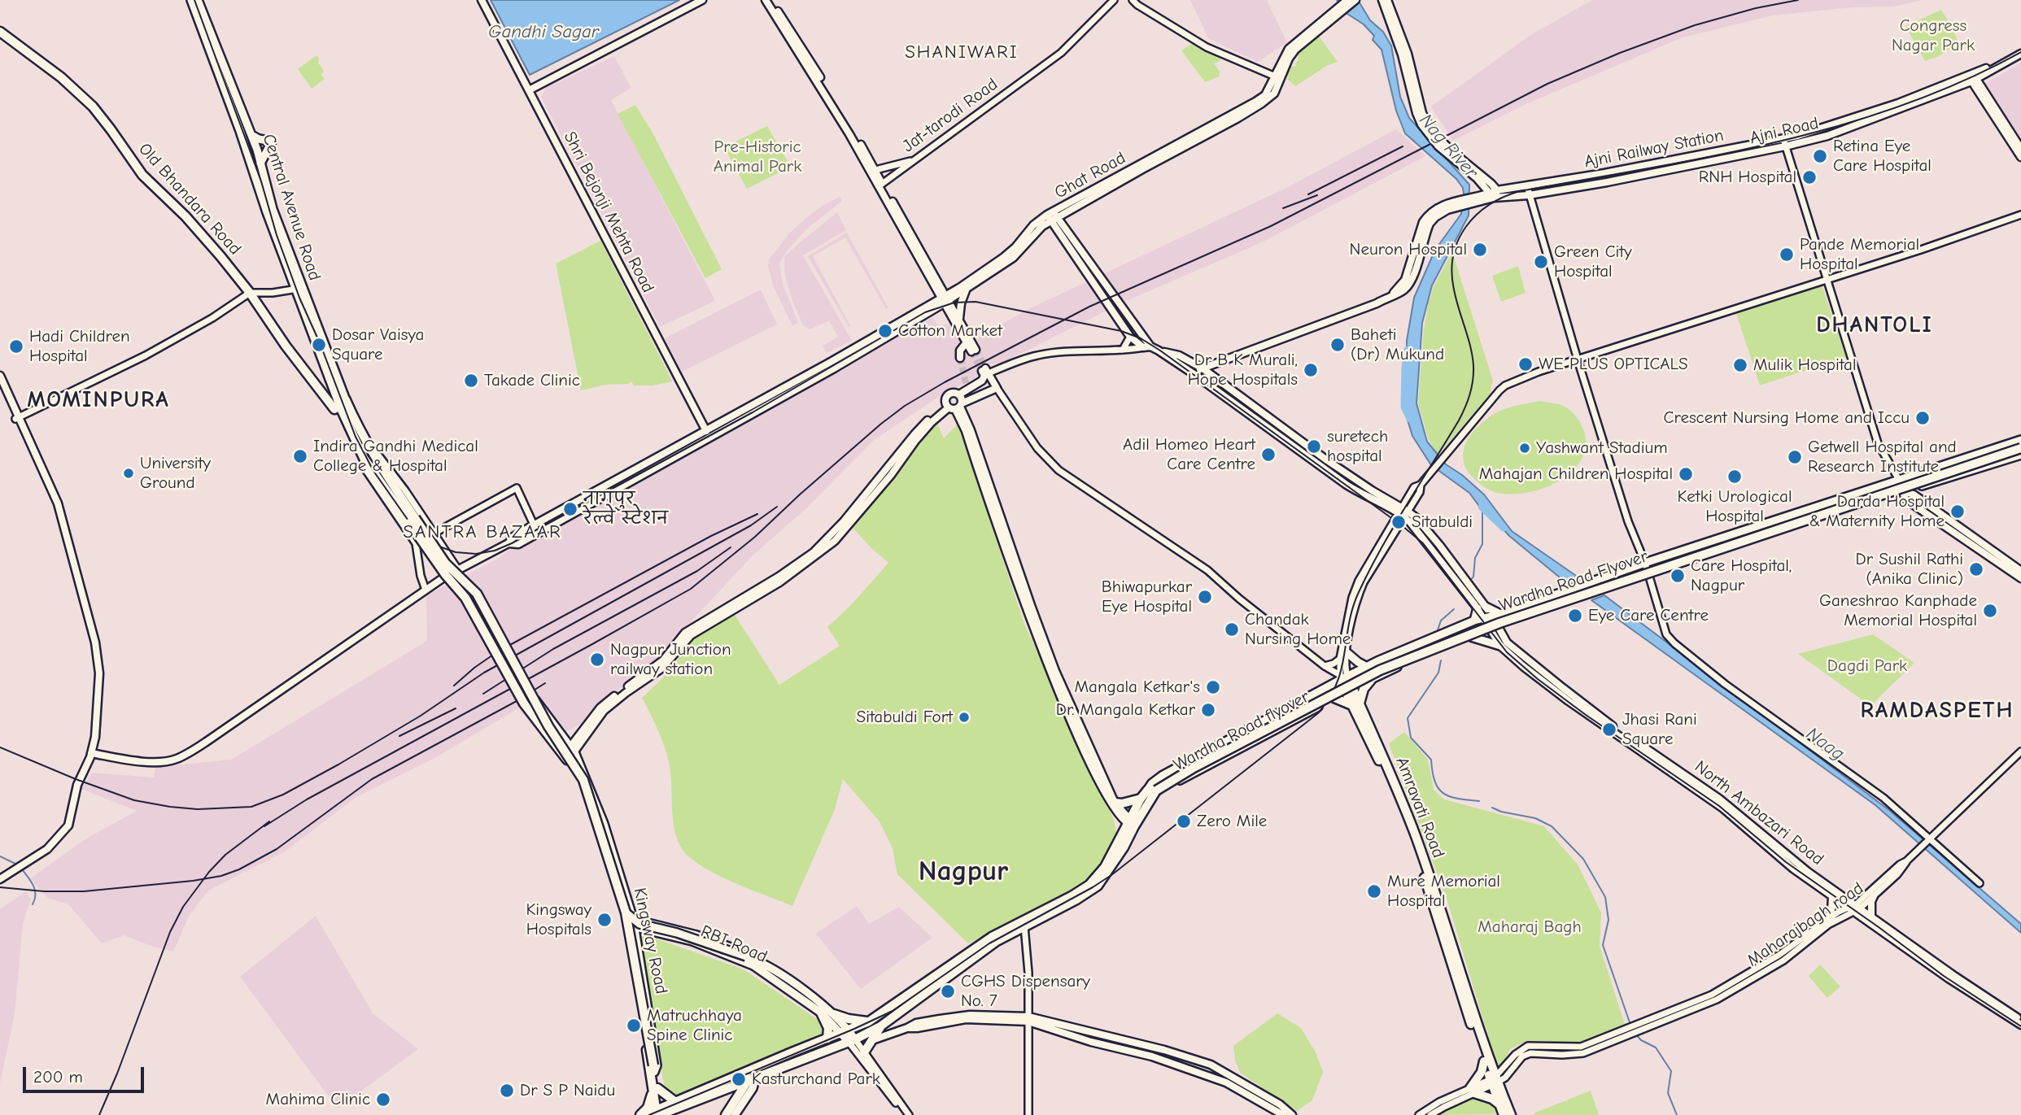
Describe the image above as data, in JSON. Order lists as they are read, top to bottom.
{
  "streets": {
    "highway": [
      "Old Bhandara Road",
      "Central Avenue Road",
      "Wardha Road Flyover",
      "Amravati Road",
      "Kingsway Road"
    ],
    "main road": [
      "Ajni Road",
      "Ajni Railway Station",
      "Ghat Road",
      "Shri Bejonji Mehta Road",
      "Wardha Road flyover",
      "North Ambazari Road",
      "RBI Road"
    ],
    "street": ["Jat-tarodi Road", "Maharajbagh road"]
  },
  "crossings": [
    ["Ajni Road", "Ajni Railway Station"],
    ["Old Bhandara Road", "Central Avenue Road"],
    ["Wardha Road Flyover", "Wardha Road flyover"],
    ["Wardha Road flyover", "Amravati Road"],
    ["Wardha Road flyover", "North Ambazari Road"],
    ["Amravati Road", "Maharajbagh road"],
    ["North Ambazari Road", "Maharajbagh road"],
    ["Kingsway Road", "RBI Road"]
  ],
  "districts": [
    "SHANIWARI",
    "DHANTOLI",
    "MOMINPURA",
    "SANTRA BAZAAR",
    "RAMDASPETH",
    "Nagpur"
  ],
  "water": ["Gandhi Sagar", "Nag River", "Naag"],
  "parks": [
    "Congress Nagar Park",
    "Pre-Historic Animal Park",
    "Dagdi Park",
    "Maharaj Bagh"
  ],
  "places": [
    "Retina Eye Care Hospital",
    "RNH Hospital",
    "Neuron Hospital",
    "Pande Memorial Hospital",
    "Green City Hospital",
    "Cotton Market",
    "Dosar Vaisya Square",
    "Baheti (Dr) Mukund",
    "Hadi Children Hospital",
    "WE PLUS OPTICALS",
    "Mulik Hospital",
    "Dr B K Murali, Hope Hospitals",
    "Takade Clinic",
    "Crescent Nursing Home and Iccu",
    "suretech hospital",
    "Yashwant Stadium",
    "Adil Homeo Heart Care Centre",
    "Indira Gandhi Medical College & Hospital",
    "Getwell Hospital and Research Institute",
    "University Ground",
    "Mahajan Children Hospital",
    "Ketki Urological Hospital",
    "नागपुर रेल्वे स्टेशन",
    "Darda Hospital & Maternity Home",
    "Sitabuldi",
    "Dr Sushil Rathi (Anika Clinic)",
    "Care Hospital, Nagpur",
    "Bhiwapurkar Eye Hospital",
    "Ganeshrao Kanphade Memorial Hospital",
    "Eye Care Centre",
    "Chandak Nursing Home",
    "Nagpur Junction railway station",
    "Mangala Ketkar's",
    "Dr. Mangala Ketkar",
    "Sitabuldi Fort",
    "Jhasi Rani Square",
    "Zero Mile",
    "Mure Memorial Hospital",
    "Kingsway Hospitals",
    "CGHS Dispensary No. 7",
    "Matruchhaya Spine Clinic",
    "Kasturchand Park",
    "Dr S P Naidu",
    "Mahima Clinic"
  ],
  "scale_bar": "200 m"
}
